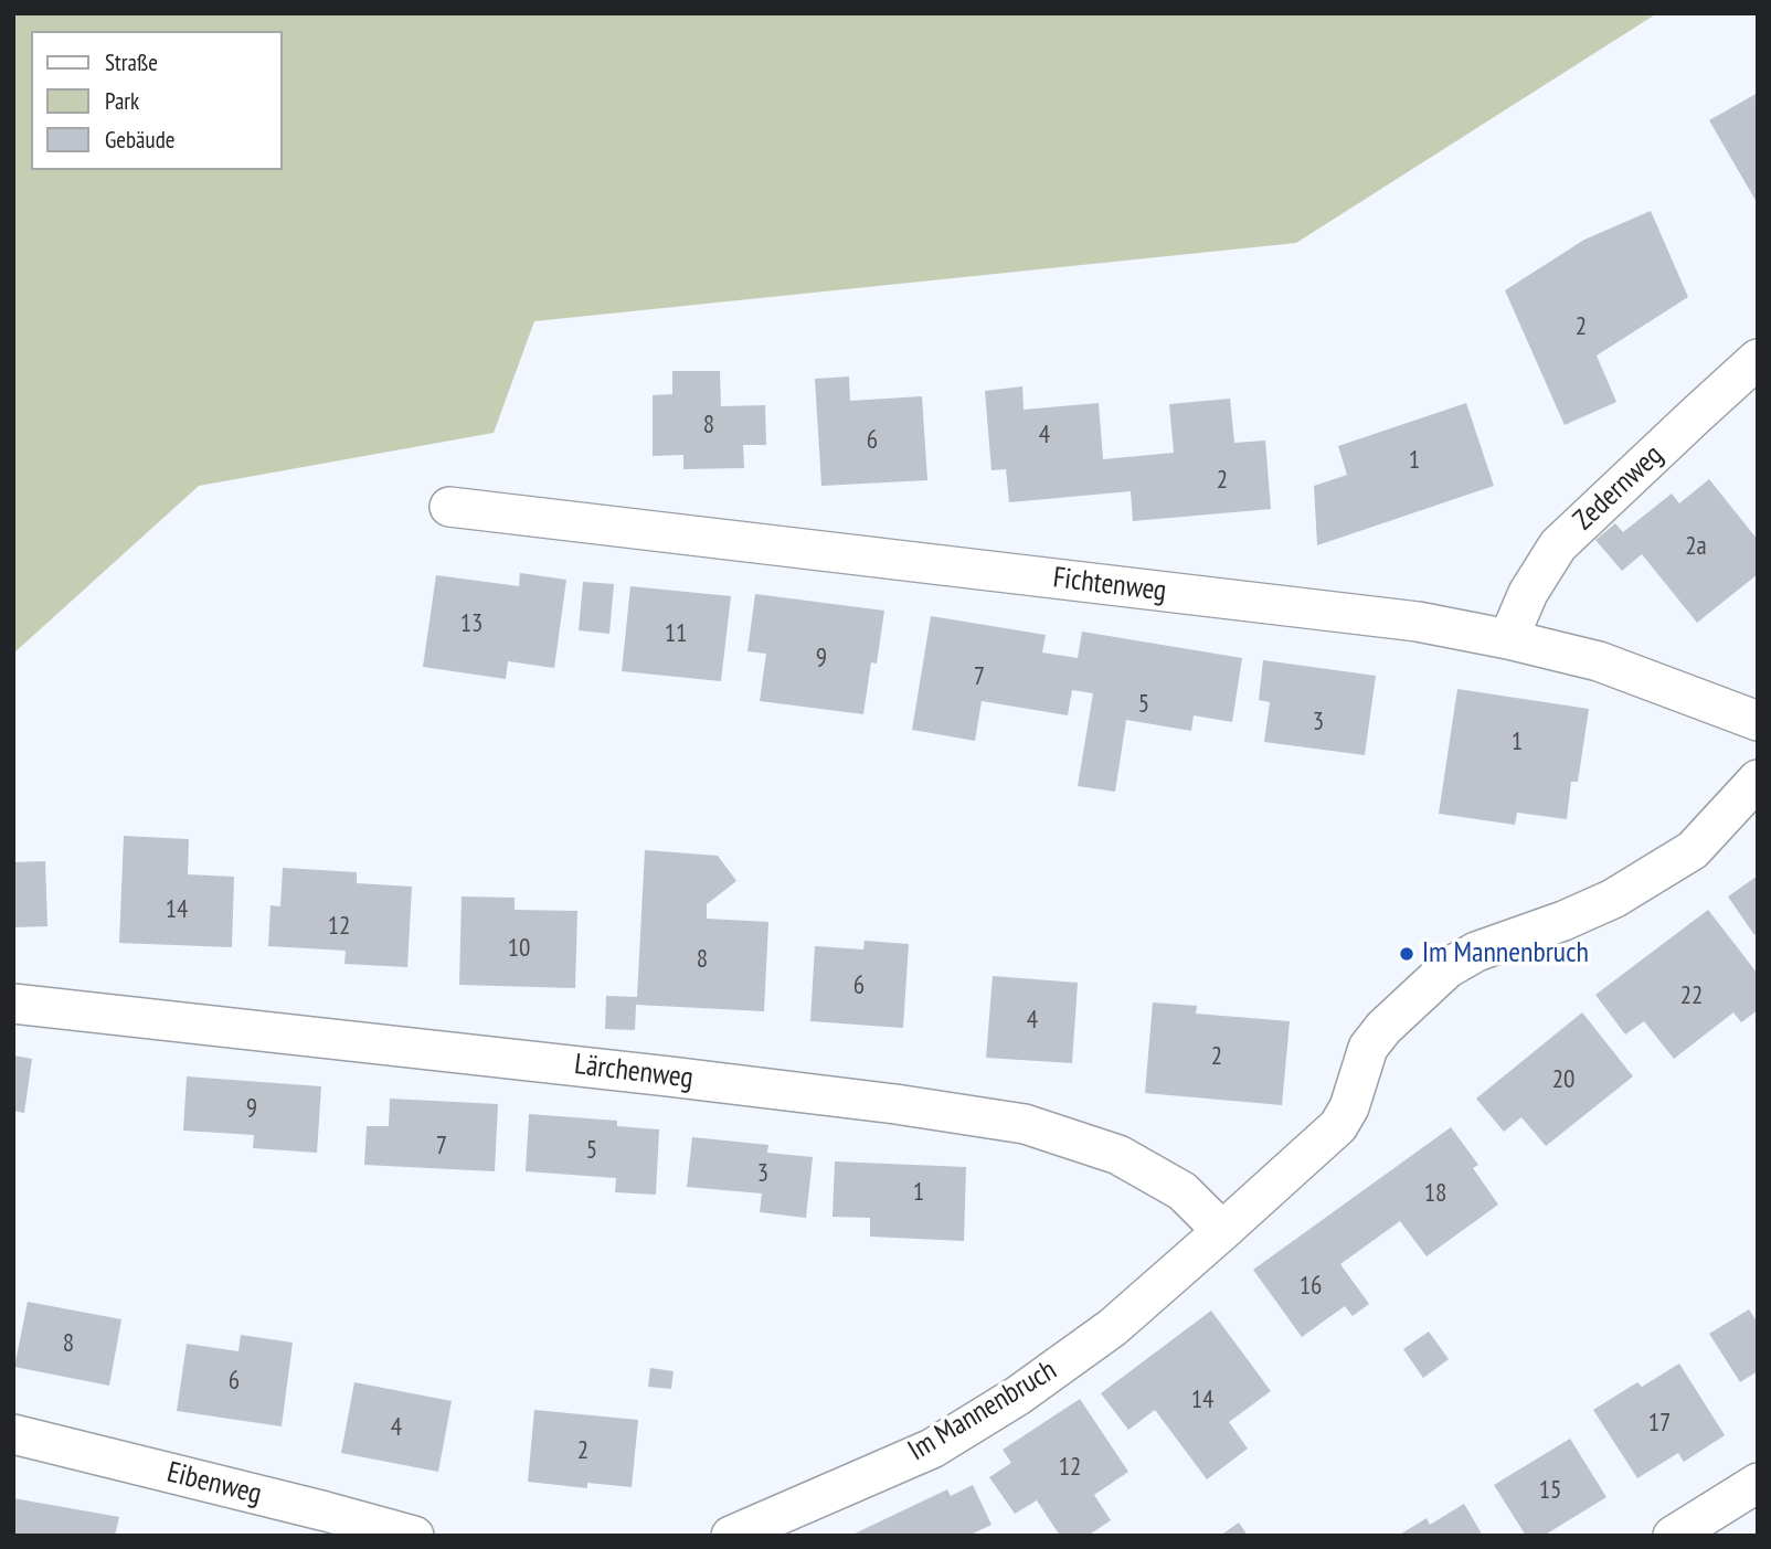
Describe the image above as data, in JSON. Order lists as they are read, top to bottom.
{
  "streets": {
    "street": [
      "Zedernweg",
      "Fichtenweg",
      "Lärchenweg",
      "Im Mannenbruch",
      "Eibenweg"
    ]
  },
  "crossings": [
    ["Zedernweg", "Fichtenweg"],
    ["Lärchenweg", "Im Mannenbruch"]
  ],
  "places": ["Im Mannenbruch"],
  "house_numbers": [
    "2",
    "8",
    "4",
    "6",
    "1",
    "2",
    "2a",
    "13",
    "11",
    "9",
    "7",
    "5",
    "3",
    "1",
    "14",
    "12",
    "10",
    "8",
    "6",
    "22",
    "4",
    "2",
    "20",
    "9",
    "7",
    "5",
    "3",
    "1",
    "18",
    "16",
    "8",
    "6",
    "14",
    "17",
    "4",
    "2",
    "12",
    "15"
  ],
  "legend": ["Straße", "Park", "Gebäude"]
}
